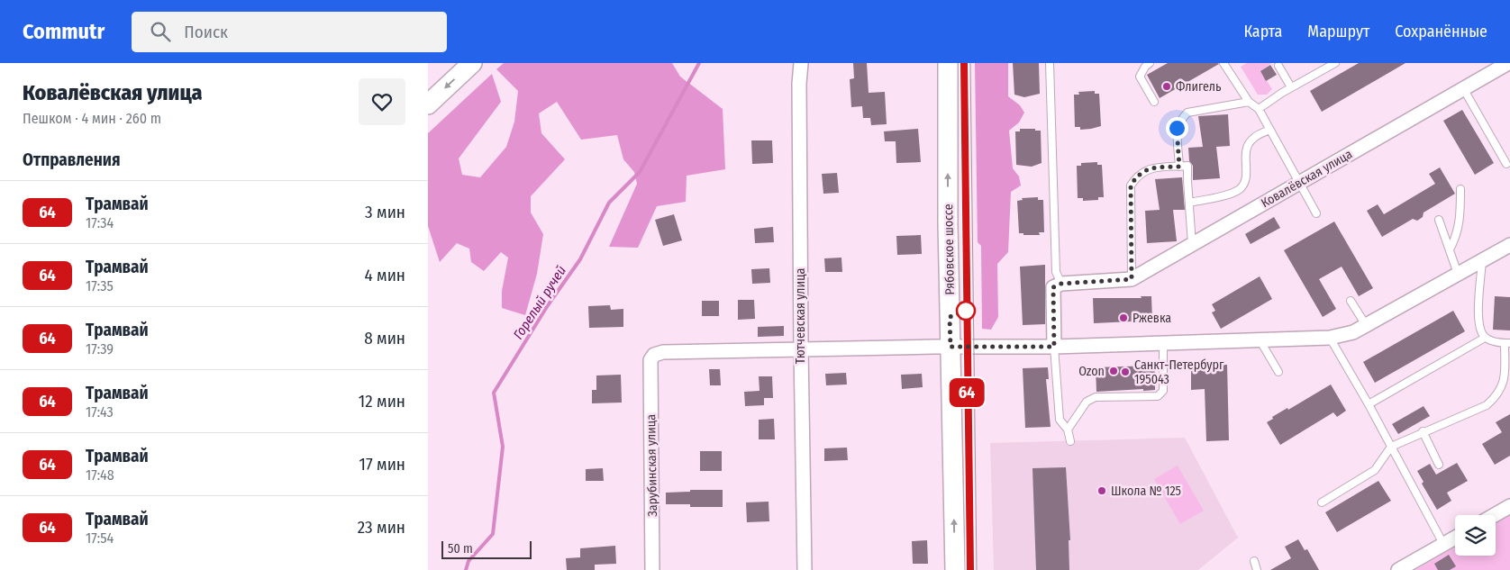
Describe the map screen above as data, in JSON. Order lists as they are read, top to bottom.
{
  "streets": {
    "main road": ["Рябовское шоссе"],
    "street": ["Ковалёвская улица", "Тютчевская улица", "Зарубинская улица"]
  },
  "crossings": [
    ["Тютчевская улица", "Зарубинская улица"]
  ],
  "one_way": ["Рябовское шоссе"],
  "water": ["Горелый ручей"],
  "places": [
    "Флигель",
    "Ржевка",
    "Ozon",
    "Санкт-Петербург 195043",
    "Школа № 125"
  ],
  "lines": ["tram line 64"],
  "scale_bar": "50 m",
  "page": {
    "header": "Commutr",
    "search": "Поиск",
    "nav": ["Карта", "Маршрут", "Сохранённые"],
    "heading": [
      ["Ковалёвская улица", "Пешком · 4 мин · 260 m"],
      "Отправления"
    ],
    "on_map": "64",
    "list": [
      {
        "mark": "64",
        "name": "Трамвай",
        "note": "17:34",
        "value": "3 мин"
      },
      {
        "mark": "64",
        "name": "Трамвай",
        "note": "17:35",
        "value": "4 мин"
      },
      {
        "mark": "64",
        "name": "Трамвай",
        "note": "17:39",
        "value": "8 мин"
      },
      {
        "mark": "64",
        "name": "Трамвай",
        "note": "17:43",
        "value": "12 мин"
      },
      {
        "mark": "64",
        "name": "Трамвай",
        "note": "17:48",
        "value": "17 мин"
      },
      {
        "mark": "64",
        "name": "Трамвай",
        "note": "17:54",
        "value": "23 мин"
      }
    ],
    "scale": "50 m"
  }
}
